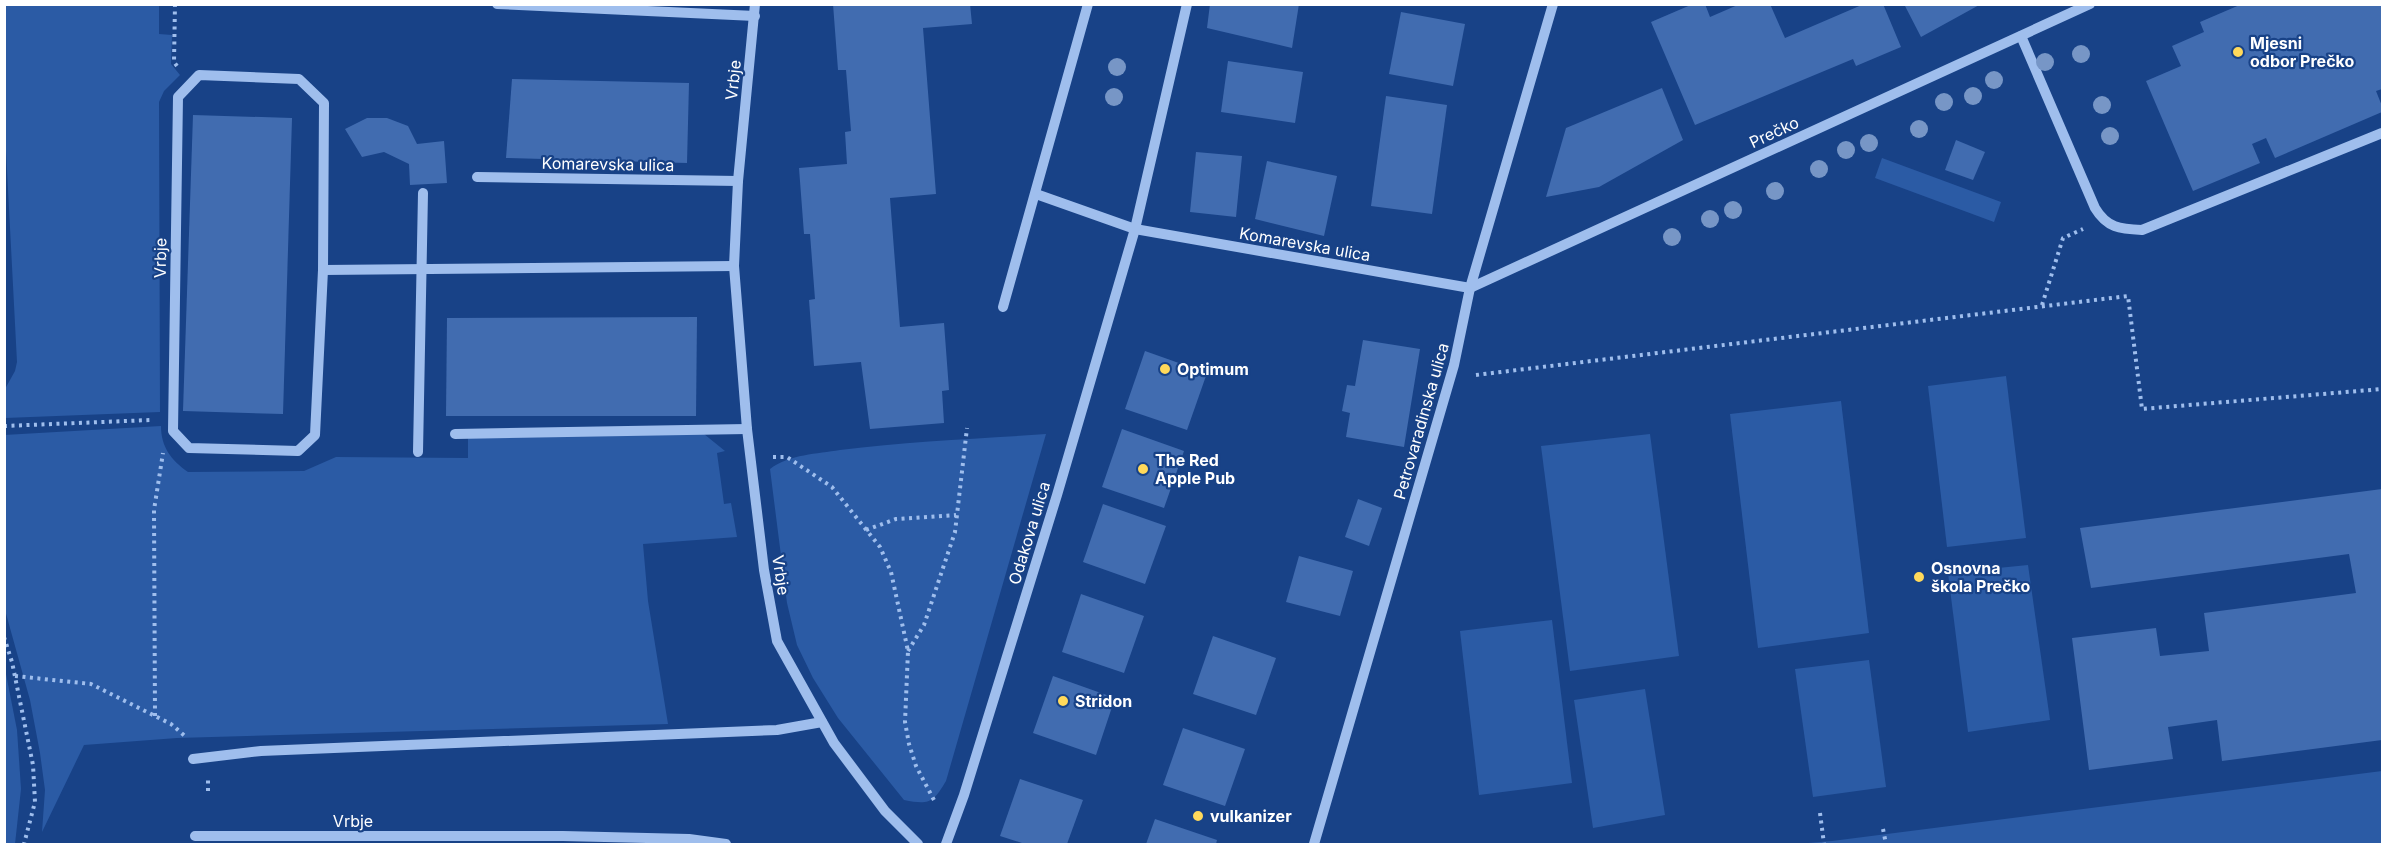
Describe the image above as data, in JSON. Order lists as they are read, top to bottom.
{
  "streets": {
    "street": [
      "Vrbje",
      "Prečko",
      "Komarevska ulica",
      "Petrovaradinska ulica",
      "Odakova ulica"
    ]
  },
  "crossings": [
    ["Vrbje", "Komarevska ulica"],
    ["Prečko", "Komarevska ulica"],
    ["Prečko", "Petrovaradinska ulica"],
    ["Komarevska ulica", "Petrovaradinska ulica"],
    ["Komarevska ulica", "Odakova ulica"]
  ],
  "places": [
    "Mjesni odbor Prečko",
    "Optimum",
    "The Red Apple Pub",
    "Osnovna škola Prečko",
    "Stridon",
    "vulkanizer"
  ]
}
